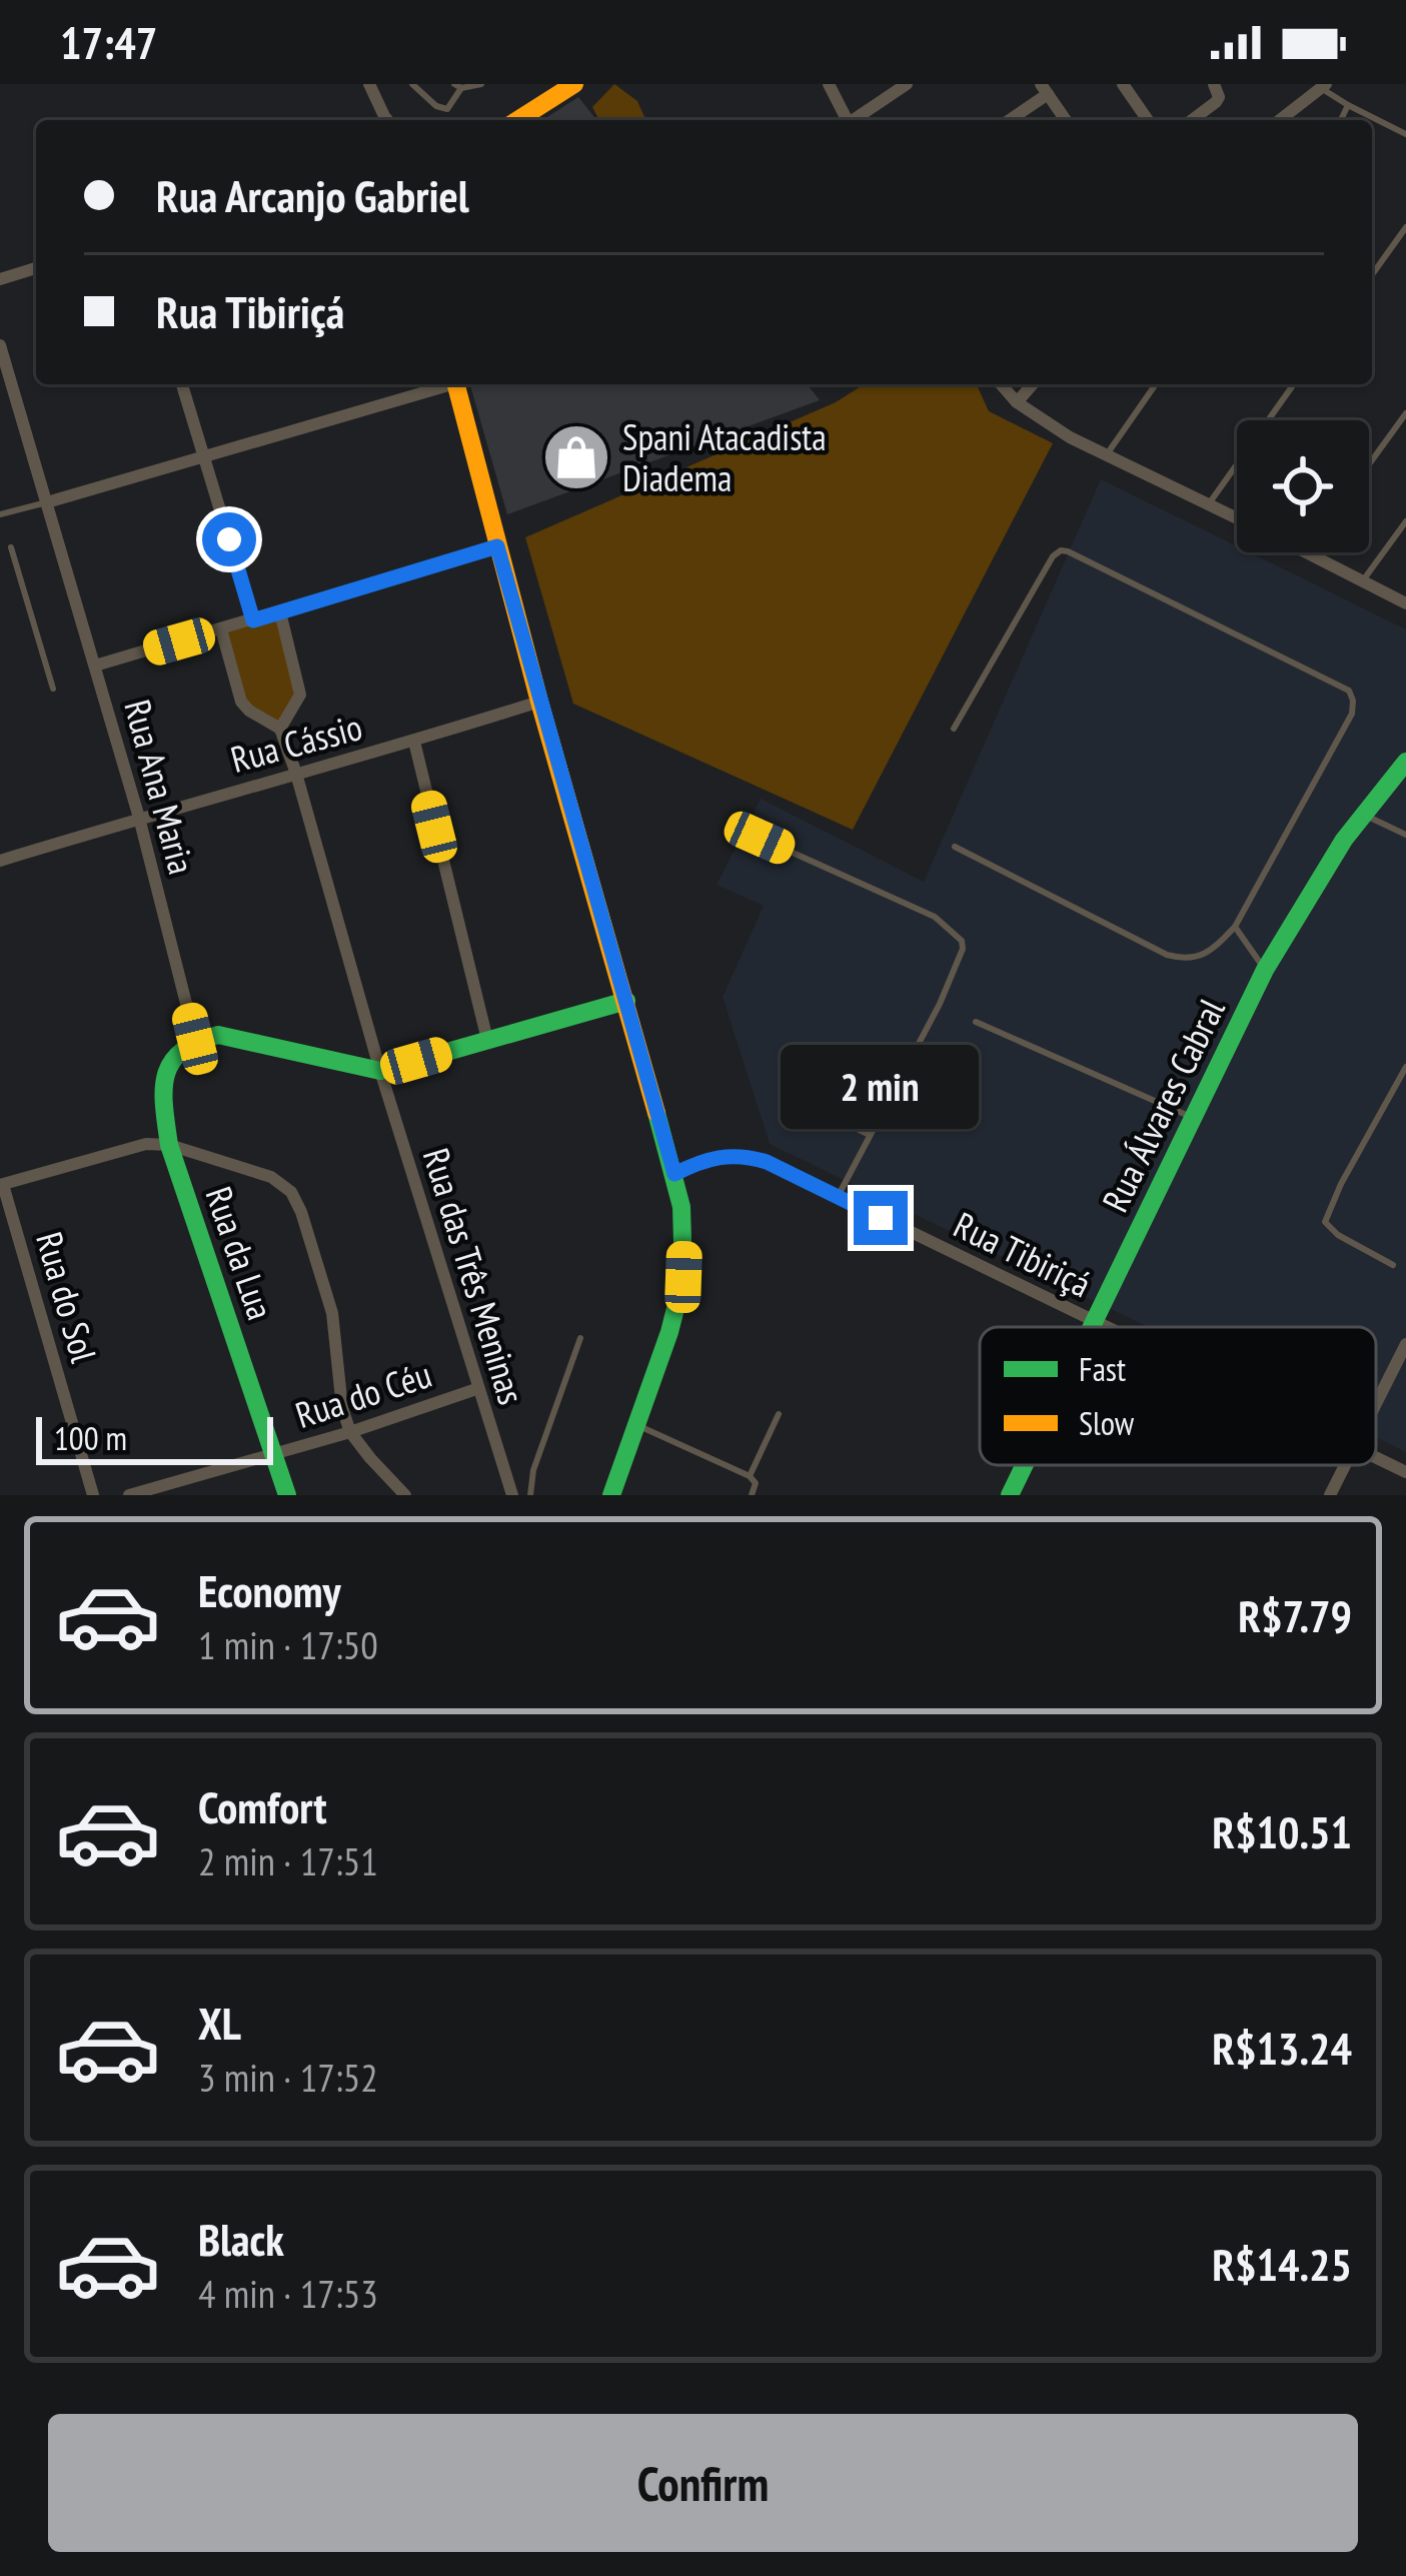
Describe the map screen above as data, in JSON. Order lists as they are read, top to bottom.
{
  "streets": {
    "street": [
      "Rua Cássio",
      "Rua Ana Maria",
      "Rua Álvares Cabral",
      "Rua da Lua",
      "Rua Tibiriçá",
      "Rua das Três Meninas",
      "Rua do Sol",
      "Rua do Céu"
    ]
  },
  "crossings": [
    ["Rua Cássio", "Rua Ana Maria"],
    ["Rua Cássio", "Rua das Três Meninas"],
    ["Rua Ana Maria", "Rua da Lua"],
    ["Rua Álvares Cabral", "Rua Tibiriçá"],
    ["Rua da Lua", "Rua do Céu"],
    ["Rua das Três Meninas", "Rua do Céu"]
  ],
  "places": {
    "shop": ["Spani Atacadista Diadema"]
  },
  "legend": ["Fast", "Slow"],
  "scale_bar": "100 m",
  "page": {
    "status": "17:47",
    "banner": ["Rua Arcanjo Gabriel", "Rua Tibiriçá"],
    "bubble": "2 min",
    "scale": "100 m",
    "list": [
      {
        "name": "Economy",
        "note": "1 min · 17:50",
        "value": "R$7.79"
      },
      {
        "name": "Comfort",
        "note": "2 min · 17:51",
        "value": "R$10.51"
      },
      {
        "name": "XL",
        "note": "3 min · 17:52",
        "value": "R$13.24"
      },
      {
        "name": "Black",
        "note": "4 min · 17:53",
        "value": "R$14.25"
      }
    ],
    "buttons": "Confirm"
  }
}
